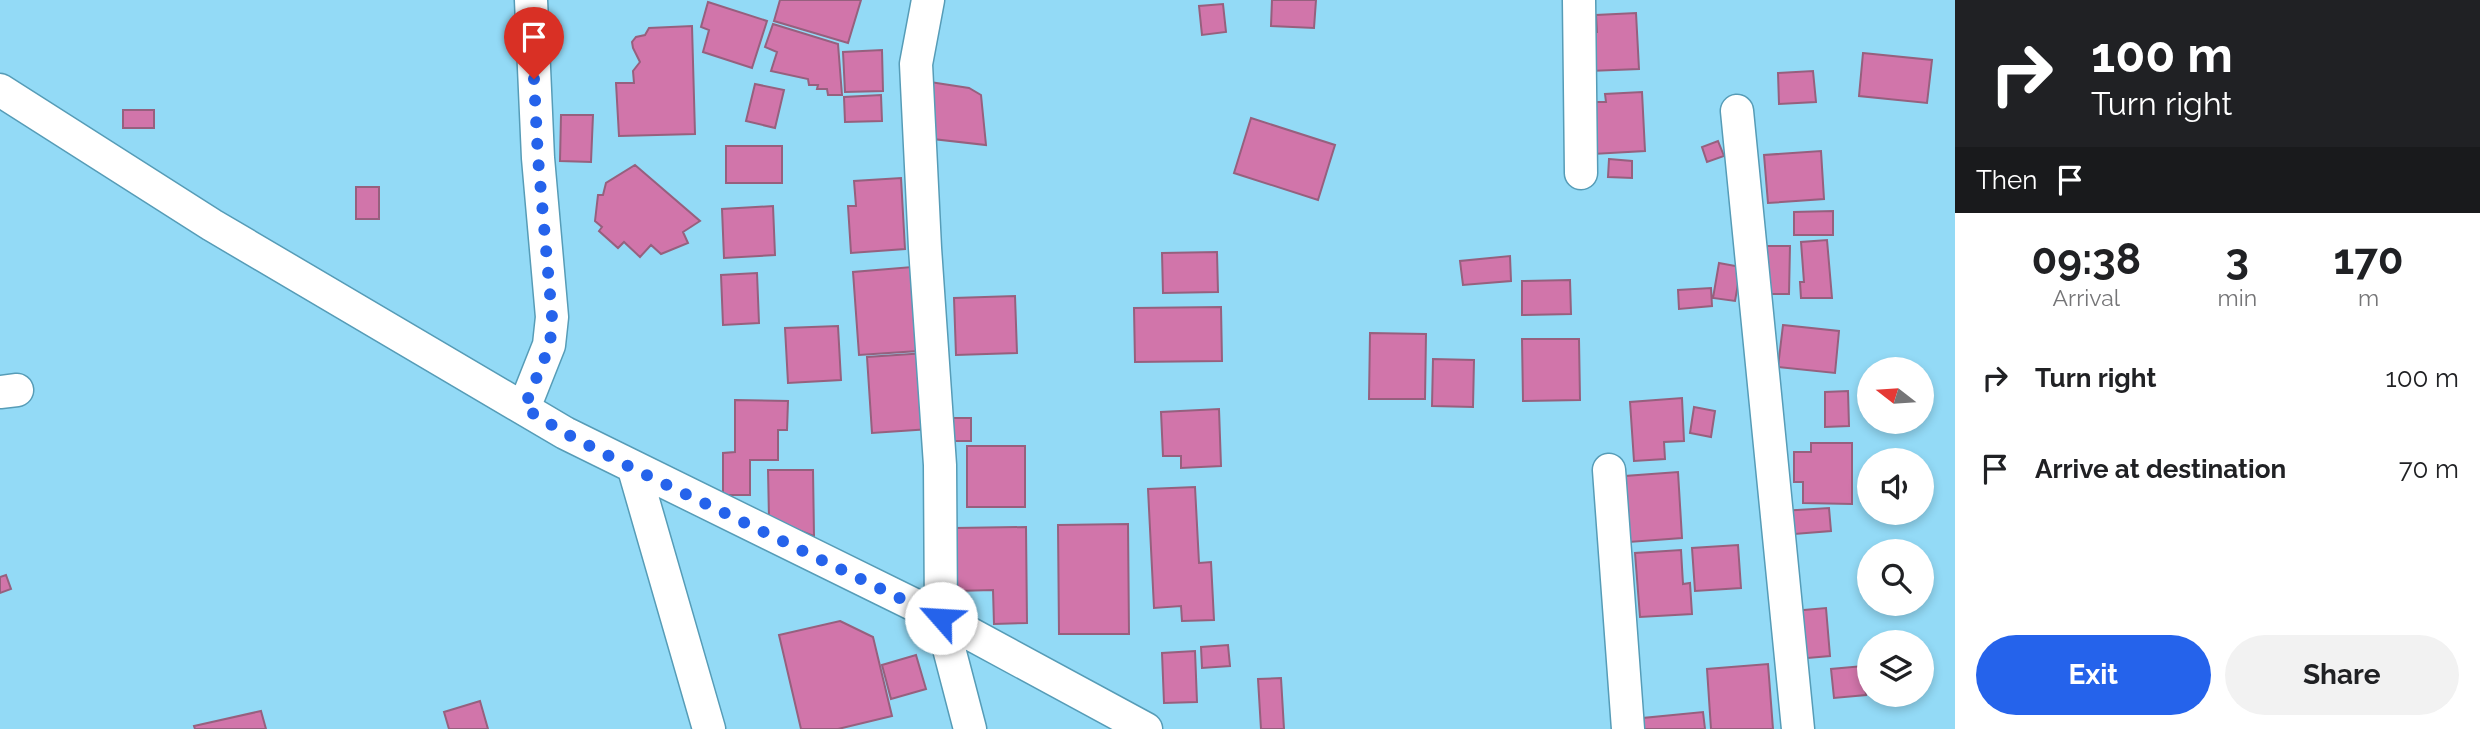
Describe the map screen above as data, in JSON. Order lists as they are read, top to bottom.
{
  "north": "left",
  "page": {
    "turn": ["100 m", "Turn right"],
    "then": "Then",
    "eta": [
      "09:38",
      "Arrival",
      "3",
      "min",
      "170",
      "m"
    ],
    "list": [
      {
        "name": "Turn right",
        "value": "100 m"
      },
      {
        "name": "Arrive at destination",
        "value": "70 m"
      }
    ],
    "buttons": ["Exit", "Share"]
  }
}
